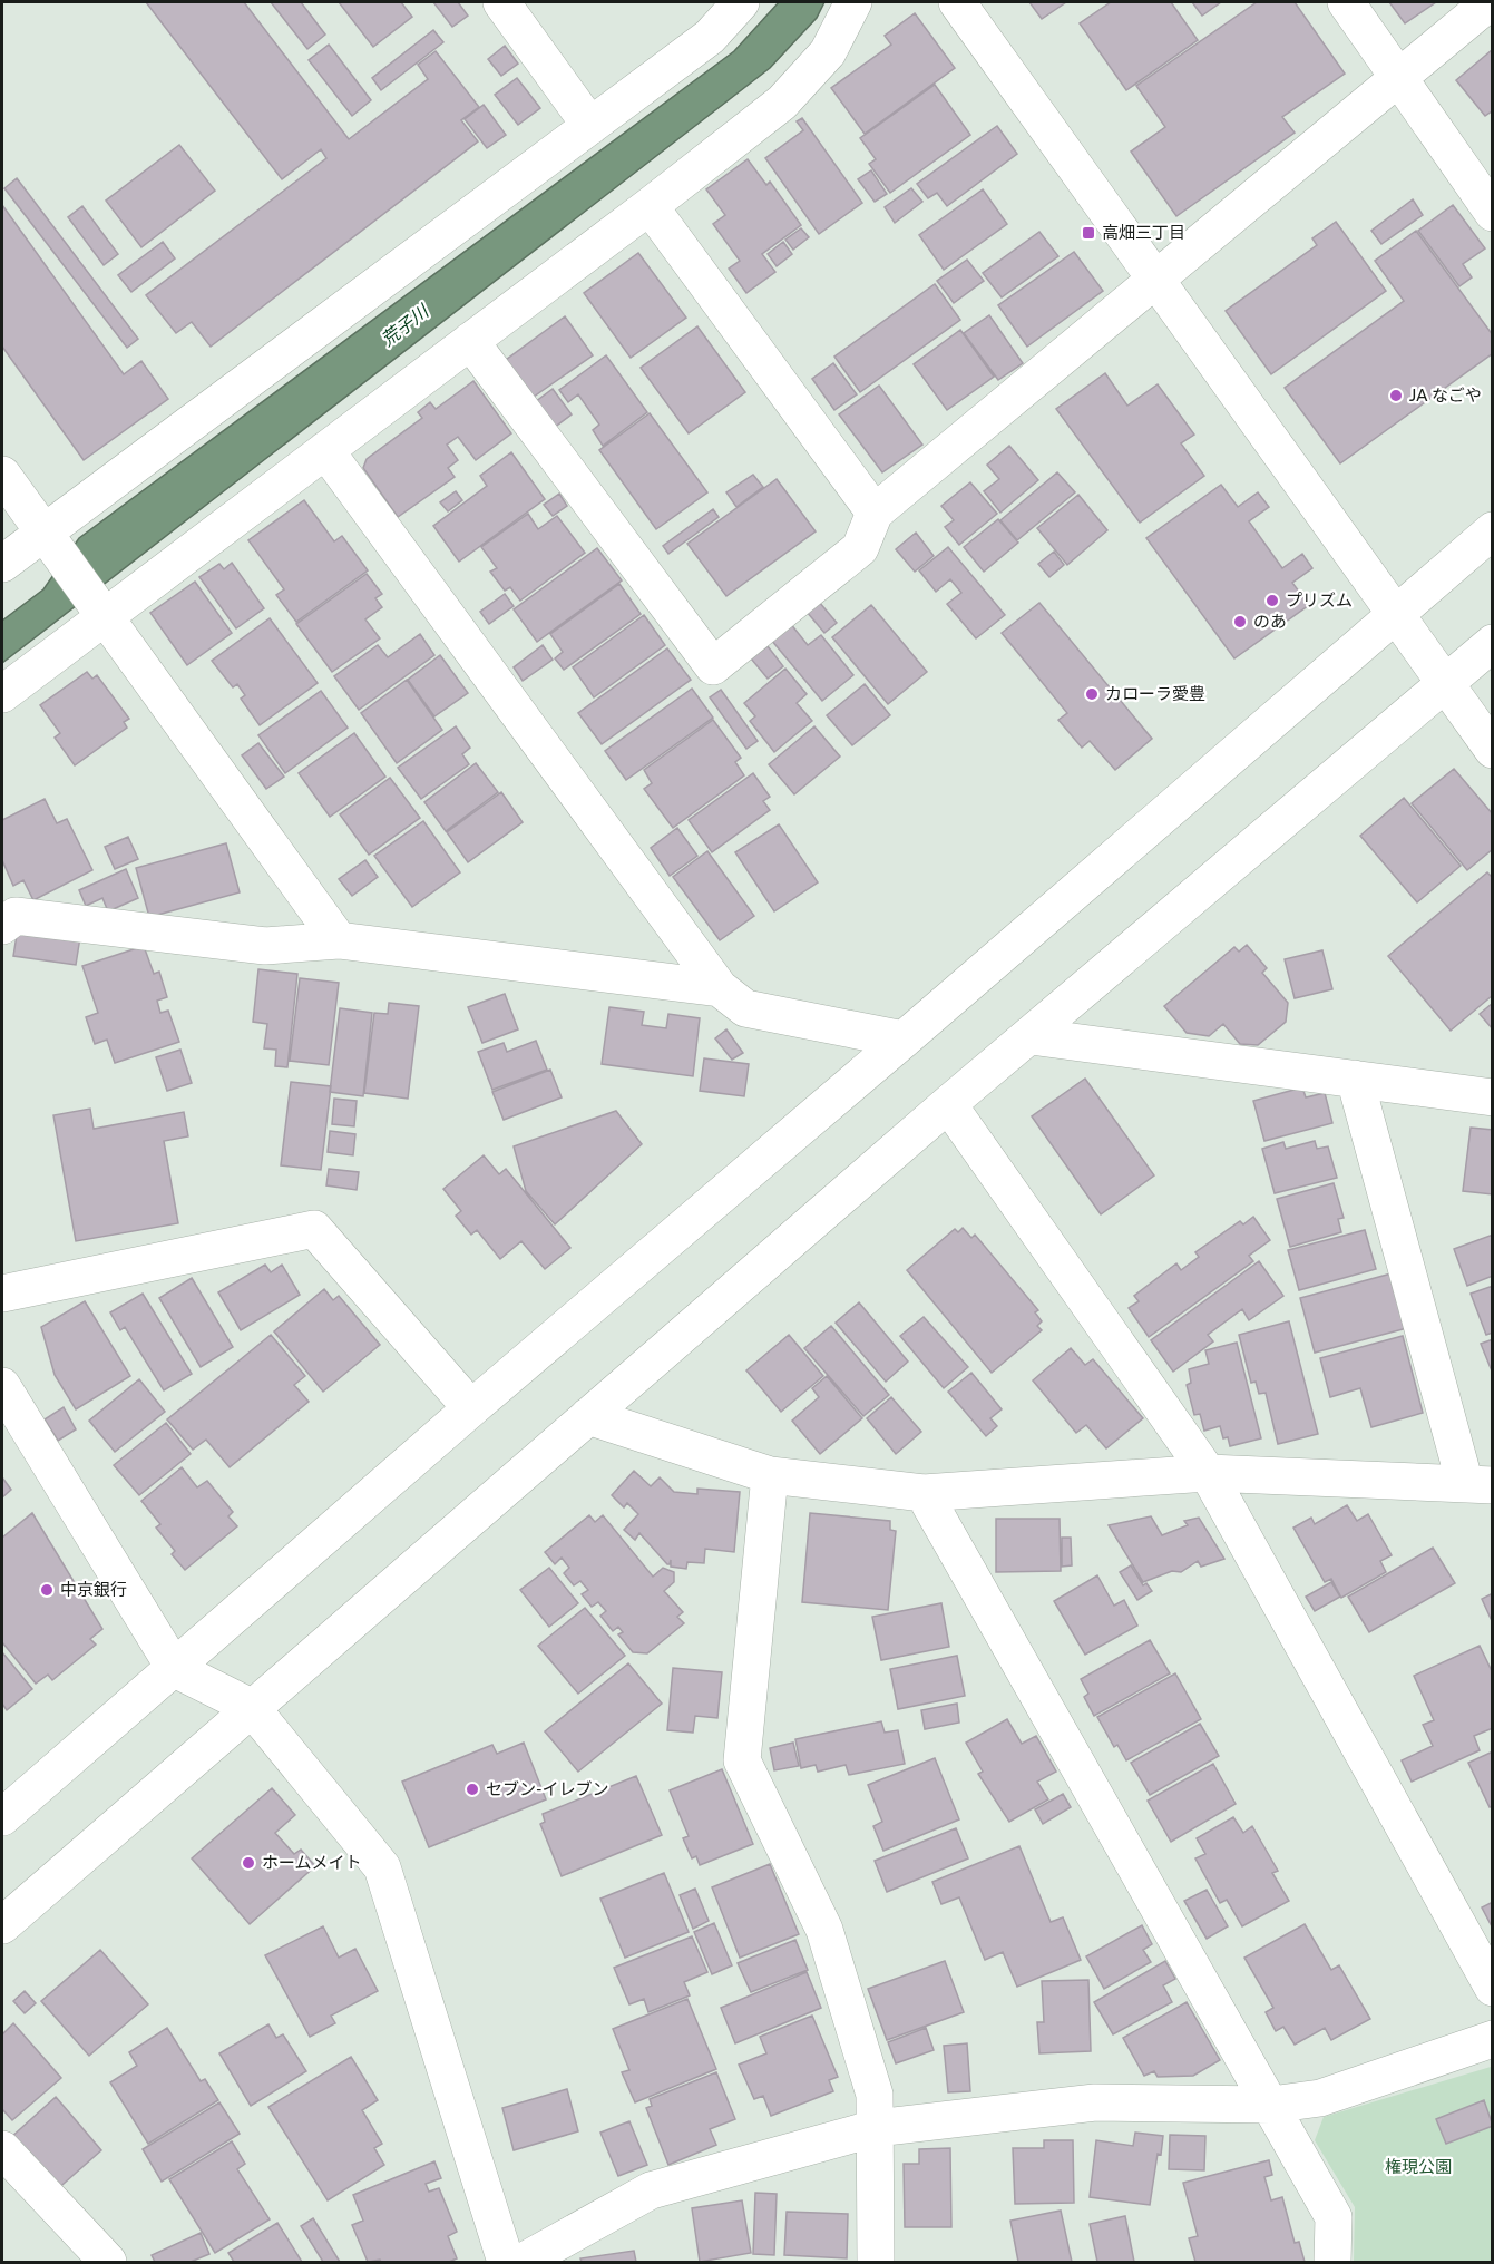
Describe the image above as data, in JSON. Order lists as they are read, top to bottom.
{
  "water": ["荒子川"],
  "parks": ["権現公園"],
  "places": {
    "transit": ["高畑三丁目"],
    "other": [
      "JA なごや",
      "プリズム",
      "のあ",
      "カローラ愛豊",
      "中京銀行",
      "セブン-イレブン",
      "ホームメイト"
    ]
  }
}
